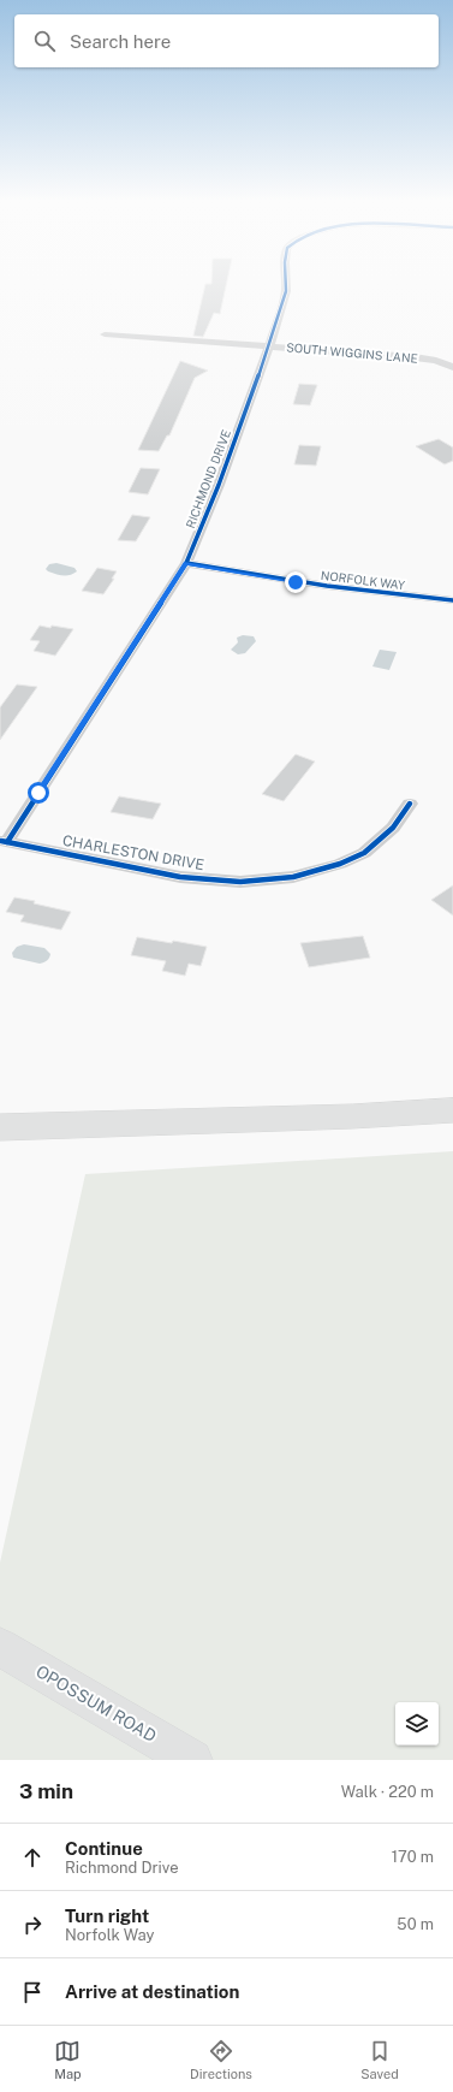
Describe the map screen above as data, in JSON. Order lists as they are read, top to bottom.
{
  "streets": {
    "street": [
      "SOUTH WIGGINS LANE",
      "RICHMOND DRIVE",
      "NORFOLK WAY",
      "CHARLESTON DRIVE",
      "OPOSSUM ROAD"
    ]
  },
  "crossings": [
    ["SOUTH WIGGINS LANE", "RICHMOND DRIVE"],
    ["RICHMOND DRIVE", "NORFOLK WAY"],
    ["RICHMOND DRIVE", "CHARLESTON DRIVE"]
  ],
  "page": {
    "search": "Search here",
    "heading": ["3 min", "Walk · 220 m"],
    "list": [
      ["Continue", "Richmond Drive", "170 m"],
      ["Turn right", "Norfolk Way", "50 m"],
      "Arrive at destination"
    ],
    "nav": ["Map", "Directions", "Saved"]
  }
}
